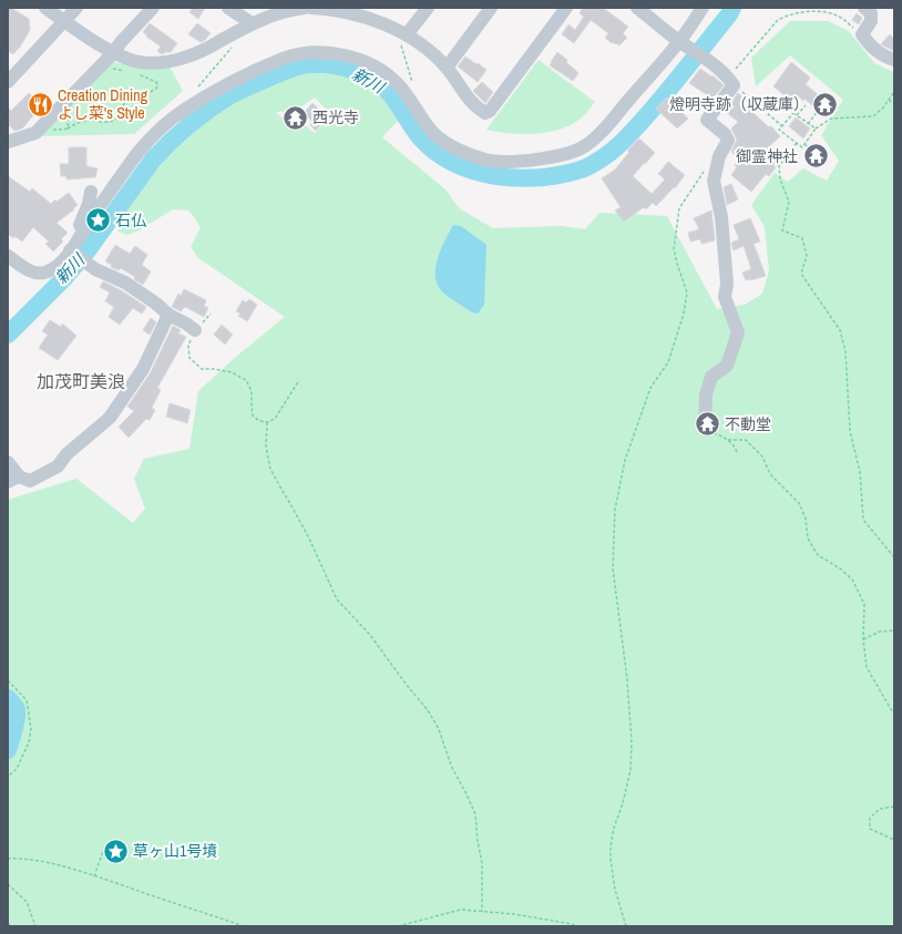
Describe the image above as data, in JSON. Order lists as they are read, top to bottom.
{
  "districts": ["加茂町美浪"],
  "water": ["新川"],
  "places": {
    "restaurant": ["Creation Dining よし菜's Style"],
    "temple": [
      "燈明寺跡（収蔵庫）",
      "西光寺",
      "御霊神社",
      "不動堂"
    ],
    "place": ["石仏", "草ヶ山1号墳"]
  }
}
